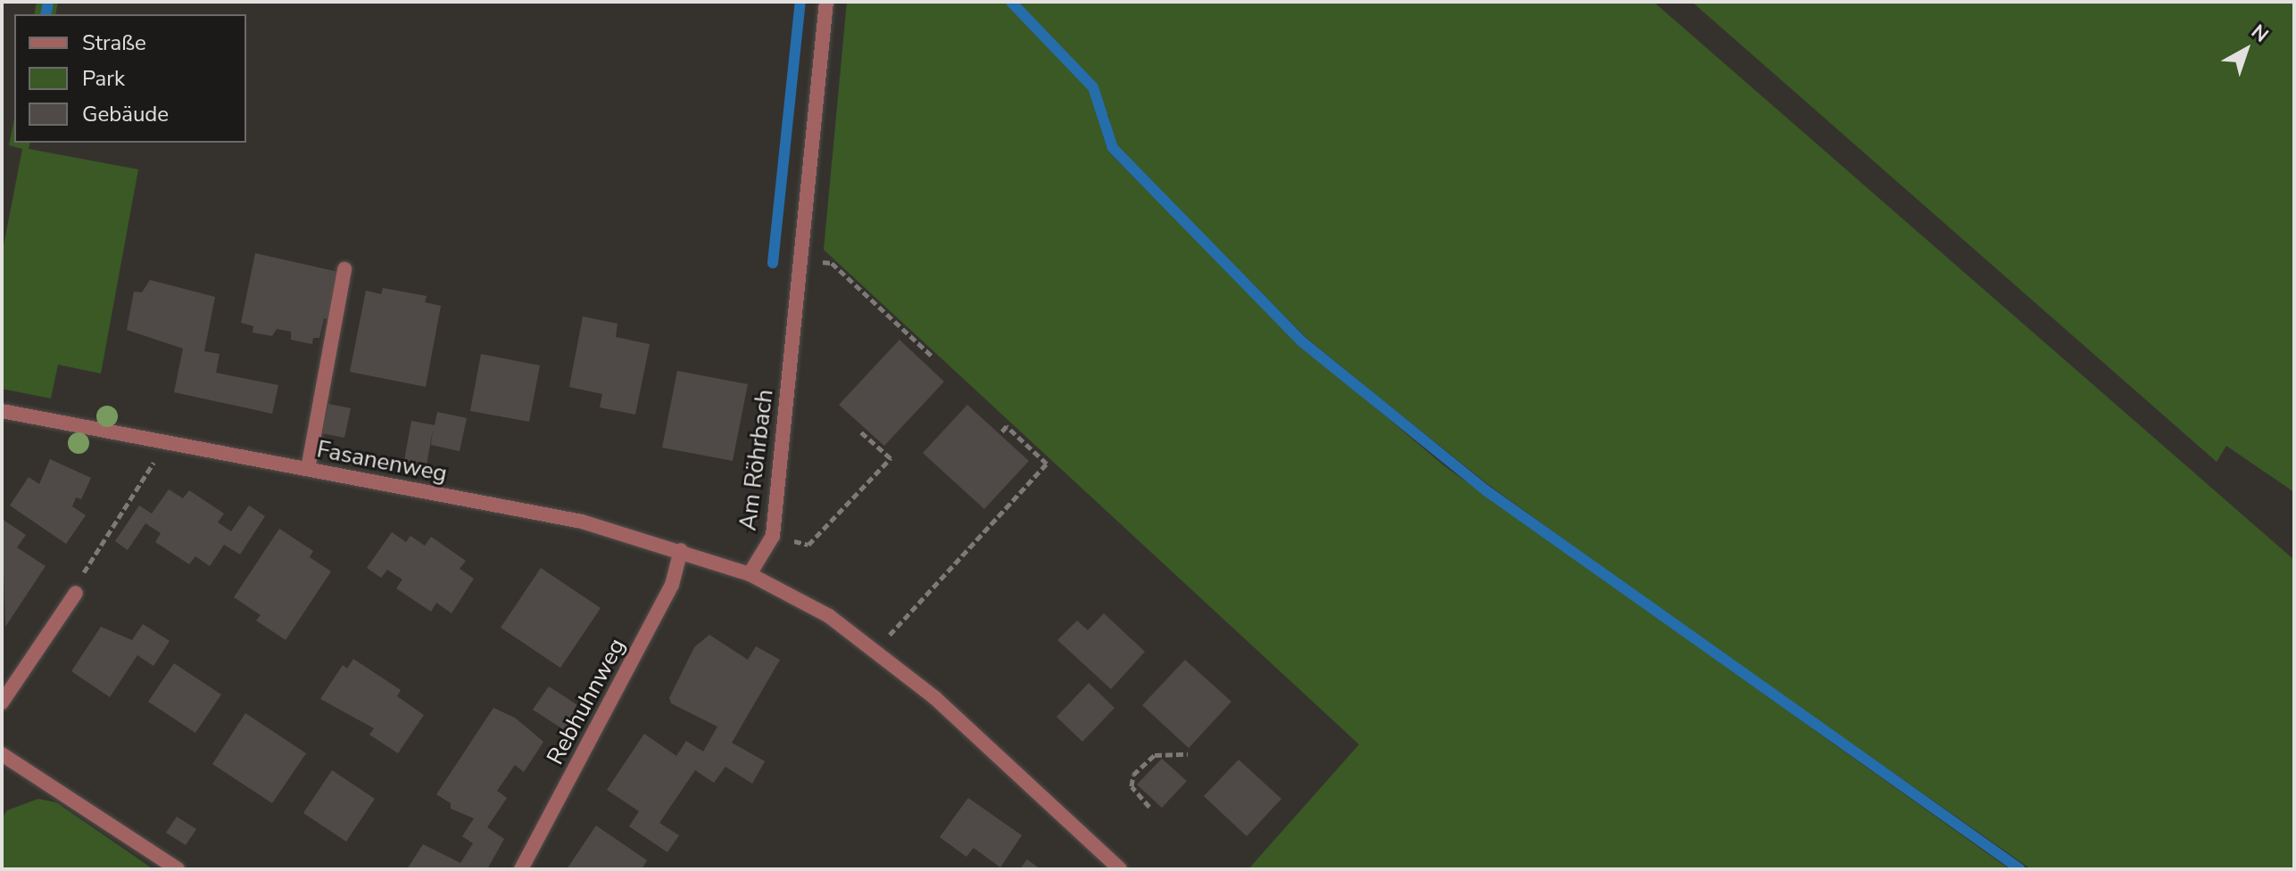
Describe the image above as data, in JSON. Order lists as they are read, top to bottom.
{
  "streets": {
    "street": ["Am Röhrbach", "Fasanenweg", "Rebhuhnweg"]
  },
  "crossings": [
    ["Am Röhrbach", "Fasanenweg"],
    ["Fasanenweg", "Rebhuhnweg"]
  ],
  "legend": ["Straße", "Park", "Gebäude"],
  "north": "top right"
}
